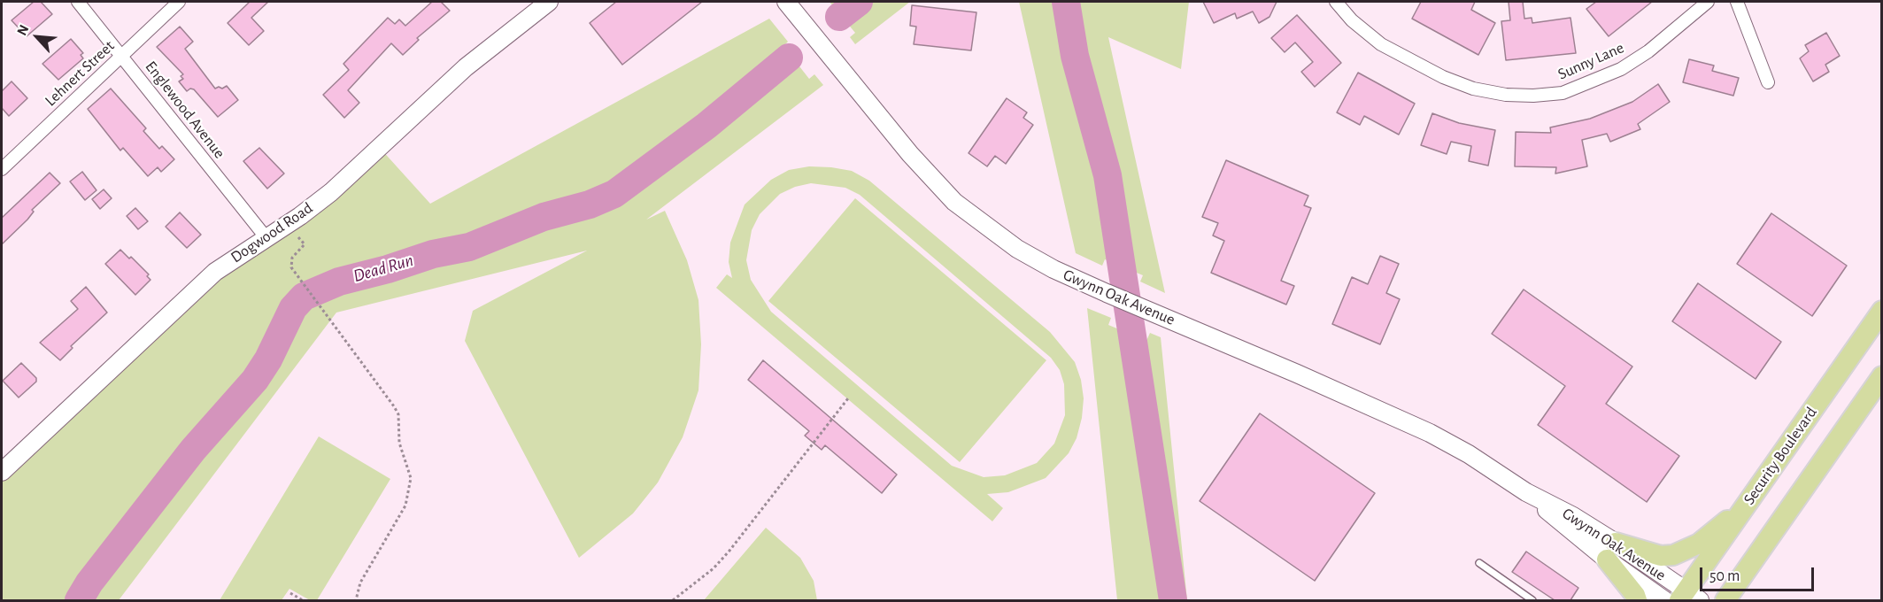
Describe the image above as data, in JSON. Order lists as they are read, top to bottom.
{
  "streets": {
    "main road": ["Security Boulevard"],
    "street": [
      "Sunny Lane",
      "Lehnert Street",
      "Englewood Avenue",
      "Dogwood Road",
      "Gwynn Oak Avenue"
    ]
  },
  "crossings": [
    ["Lehnert Street", "Englewood Avenue"],
    ["Englewood Avenue", "Dogwood Road"],
    ["Gwynn Oak Avenue", "Security Boulevard"]
  ],
  "water": ["Dead Run"],
  "scale_bar": "50 m",
  "north": "top left"
}
